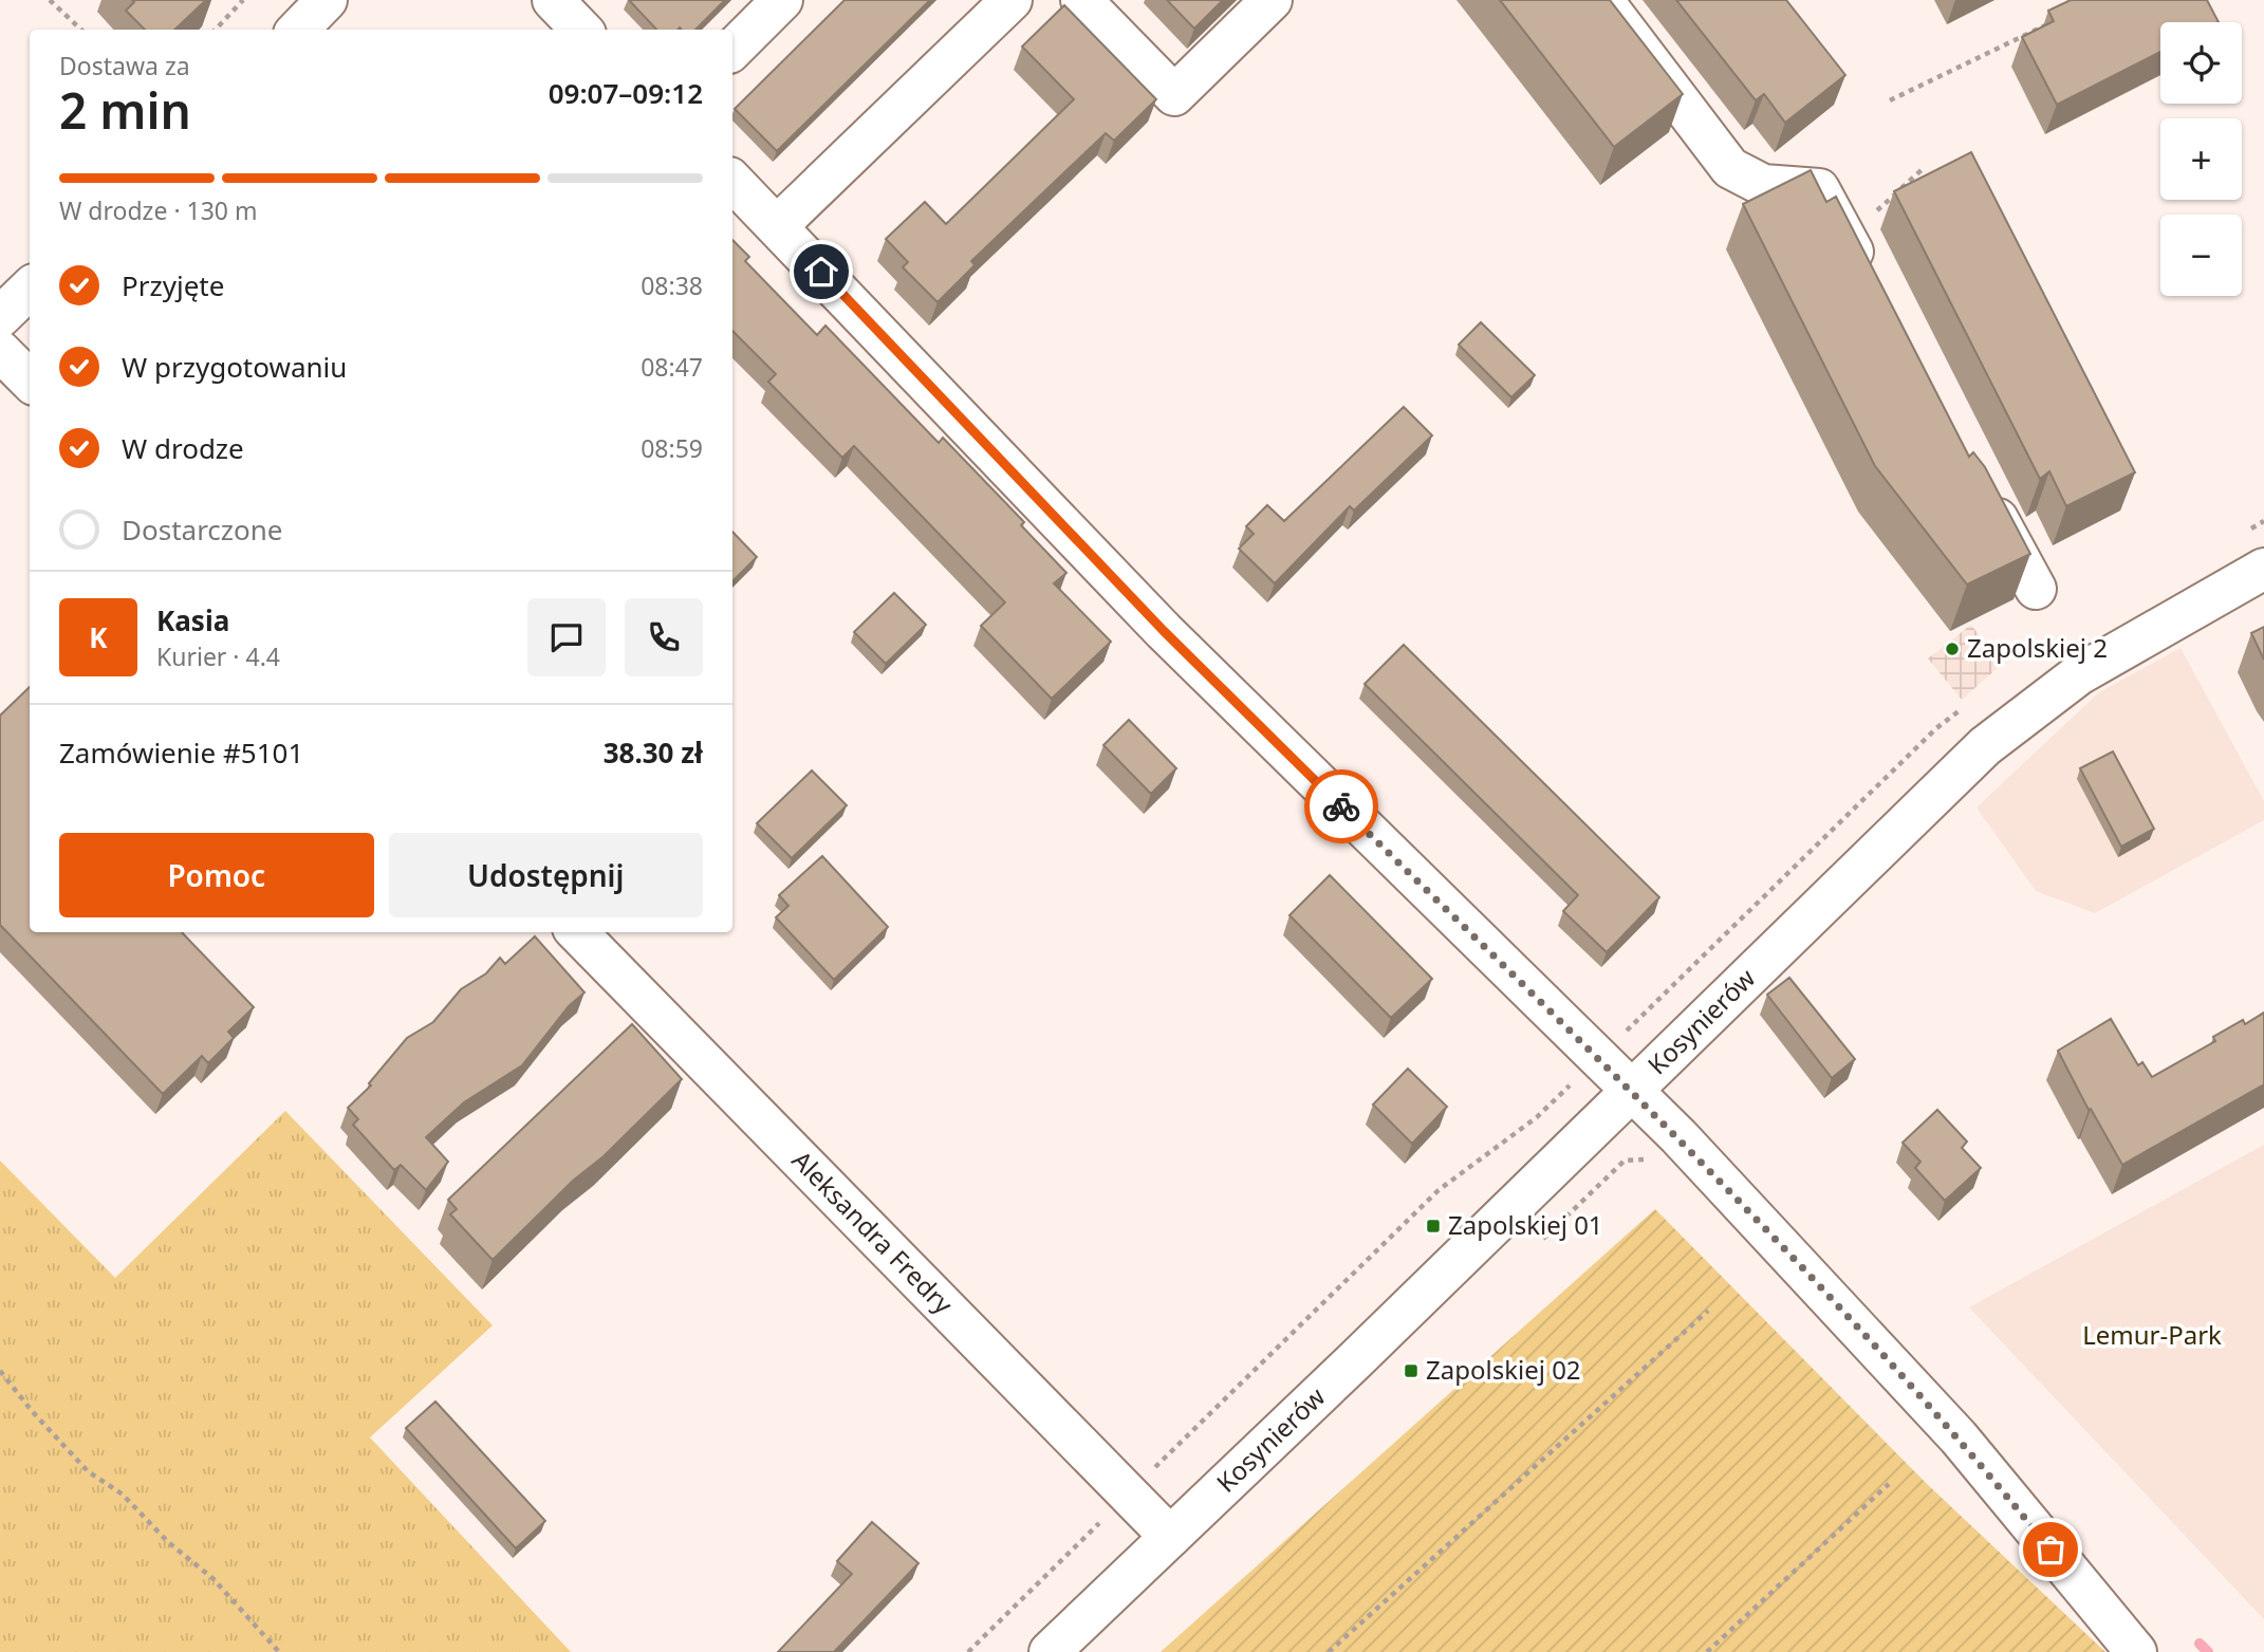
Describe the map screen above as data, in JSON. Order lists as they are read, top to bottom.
{
  "streets": {
    "street": ["Kosynierów", "Aleksandra Fredry"]
  },
  "crossings": [
    ["Kosynierów", "Aleksandra Fredry"]
  ],
  "parks": ["Lemur-Park"],
  "places": {
    "other": ["Zapolskiej 2"],
    "transit": ["Zapolskiej 01", "Zapolskiej 02"]
  },
  "page": {
    "map_buttons": ["+", "−"],
    "heading": ["2 min", "Dostawa za", "09:07–09:12"],
    "panel": [
      "Kasia",
      "Kurier · 4.4",
      "Zamówienie #5101",
      "38.30 zł"
    ],
    "bar": "W drodze · 130 m",
    "list": [
      ["Przyjęte", "08:38"],
      ["W przygotowaniu", "08:47"],
      ["W drodze", "08:59"],
      "Dostarczone"
    ],
    "round": "K",
    "buttons": ["Pomoc", "Udostępnij"]
  }
}
